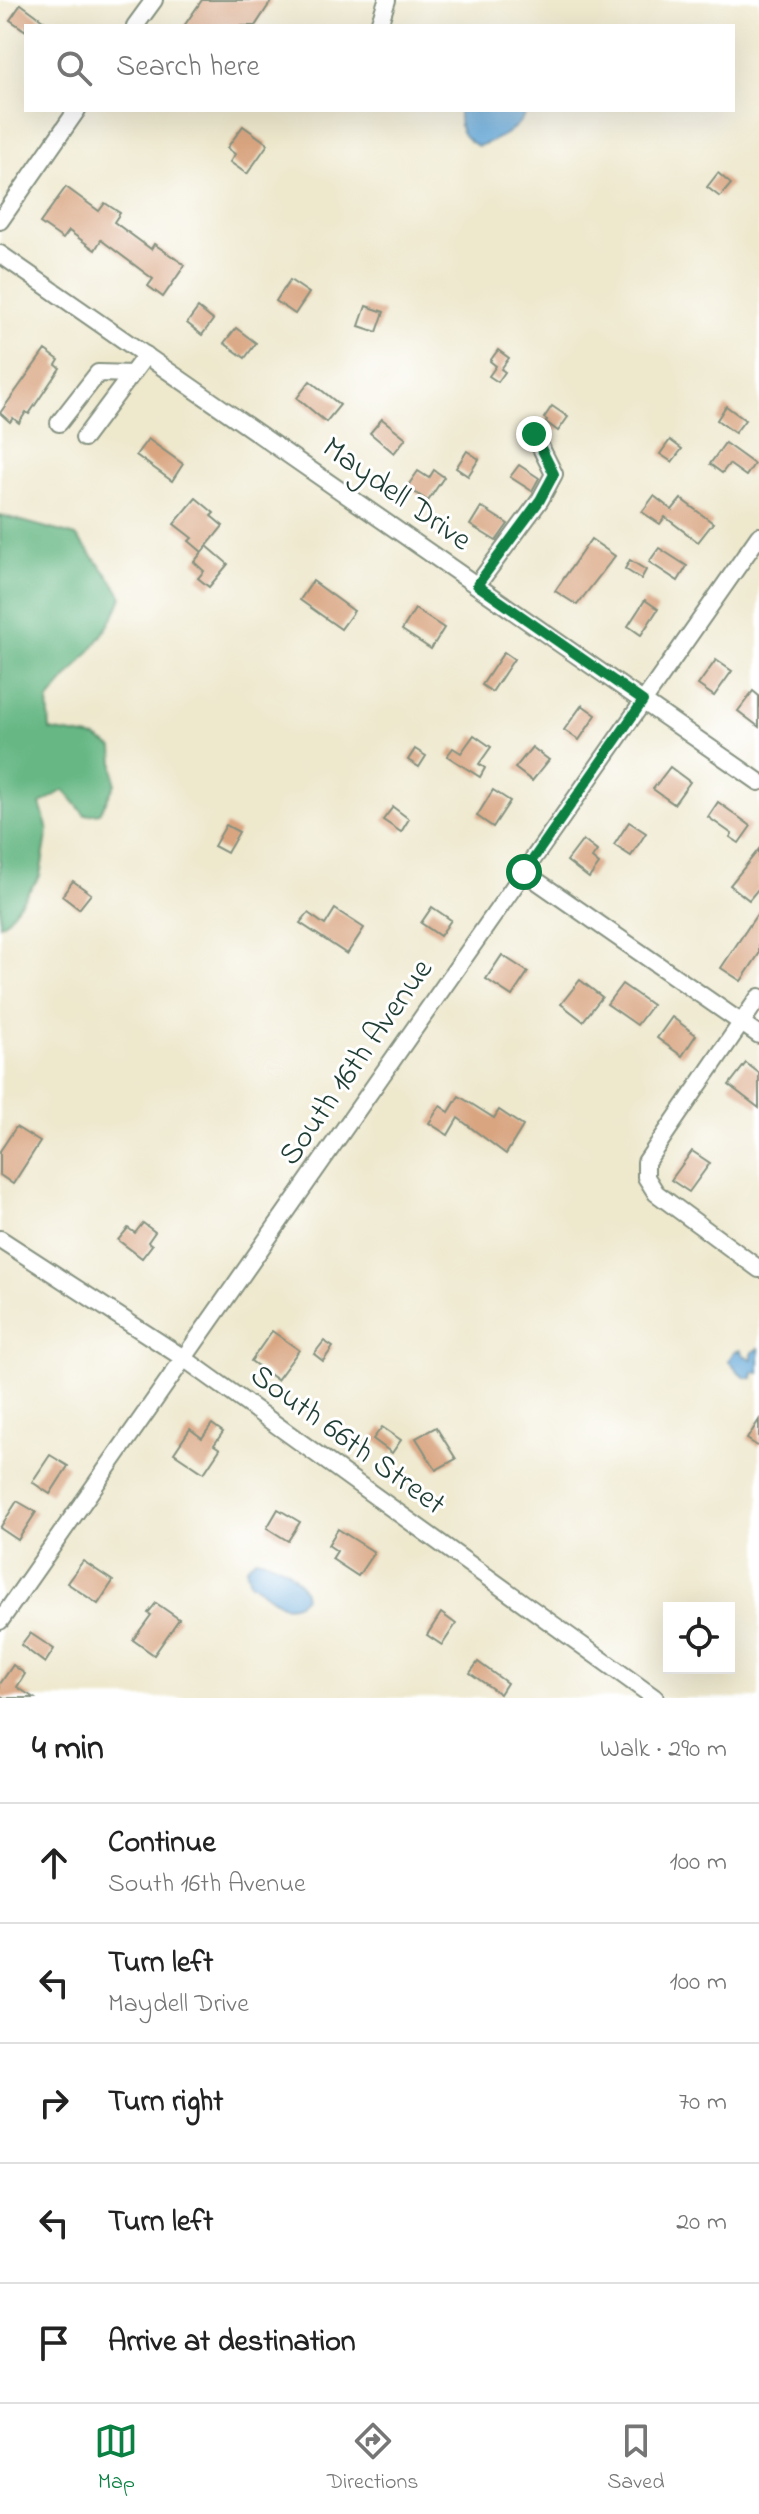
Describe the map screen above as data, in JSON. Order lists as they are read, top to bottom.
{
  "streets": {
    "street": ["Maydell Drive", "South 16th Avenue", "South 66th Street"]
  },
  "crossings": [
    ["Maydell Drive", "South 16th Avenue"],
    ["South 16th Avenue", "South 66th Street"]
  ],
  "page": {
    "search": "Search here",
    "heading": ["4 min", "Walk · 290 m"],
    "list": [
      ["Continue", "South 16th Avenue", "100 m"],
      ["Turn left", "Maydell Drive", "100 m"],
      ["Turn right", "70 m"],
      ["Turn left", "20 m"],
      "Arrive at destination"
    ],
    "nav": ["Map", "Directions", "Saved"]
  }
}
